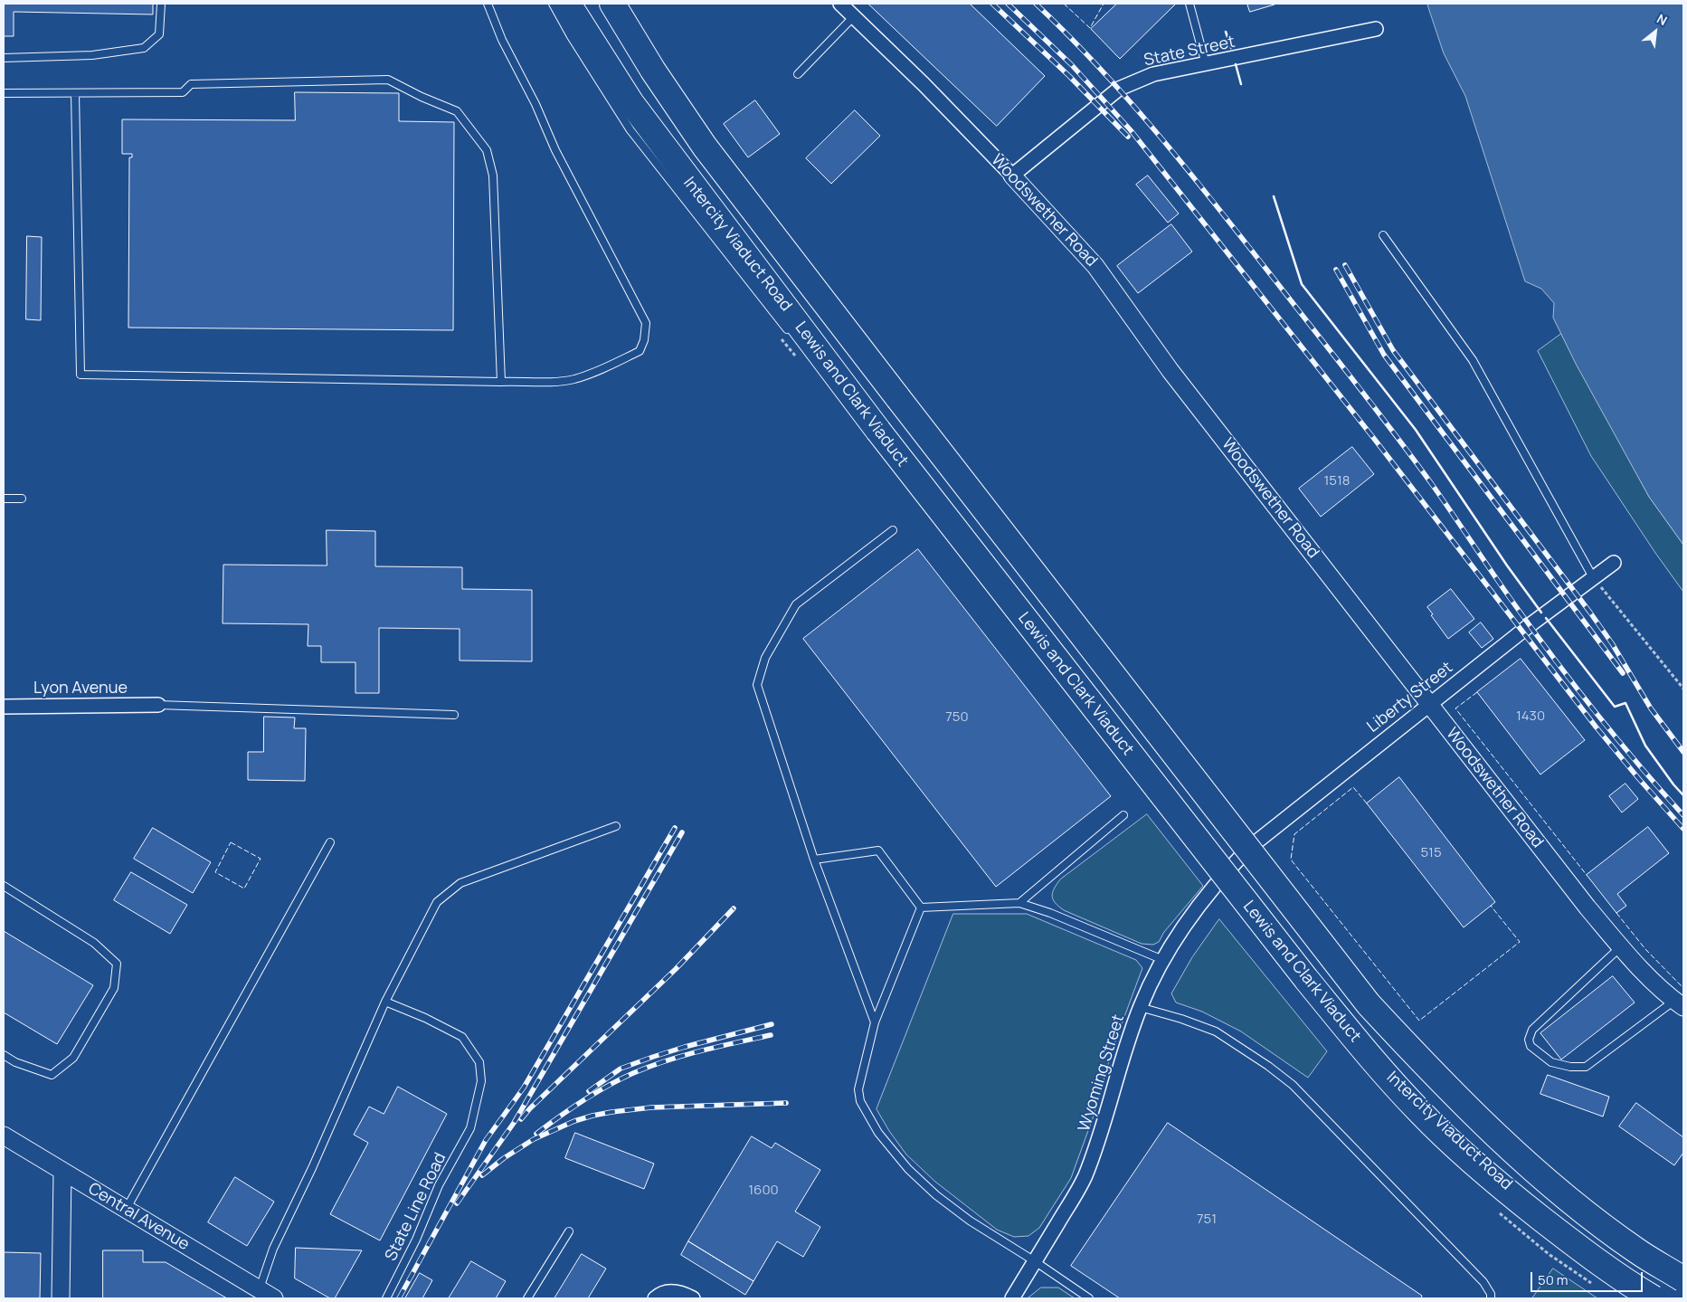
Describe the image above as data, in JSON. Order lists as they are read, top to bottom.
{
  "streets": {
    "highway": ["Lewis and Clark Viaduct"],
    "street": [
      "State Street",
      "Woodswether Road",
      "Lyon Avenue",
      "Liberty Street",
      "Wyoming Street",
      "Central Avenue"
    ],
    "lane": ["Intercity Viaduct Road", "State Line Road"]
  },
  "crossings": [
    ["State Street", "Woodswether Road"],
    ["Woodswether Road", "Liberty Street"],
    ["Liberty Street", "Wyoming Street"]
  ],
  "house_numbers": [
    "1518",
    "1430",
    "750",
    "515",
    "1600",
    "751"
  ],
  "scale_bar": "50 m",
  "north": "top right"
}
